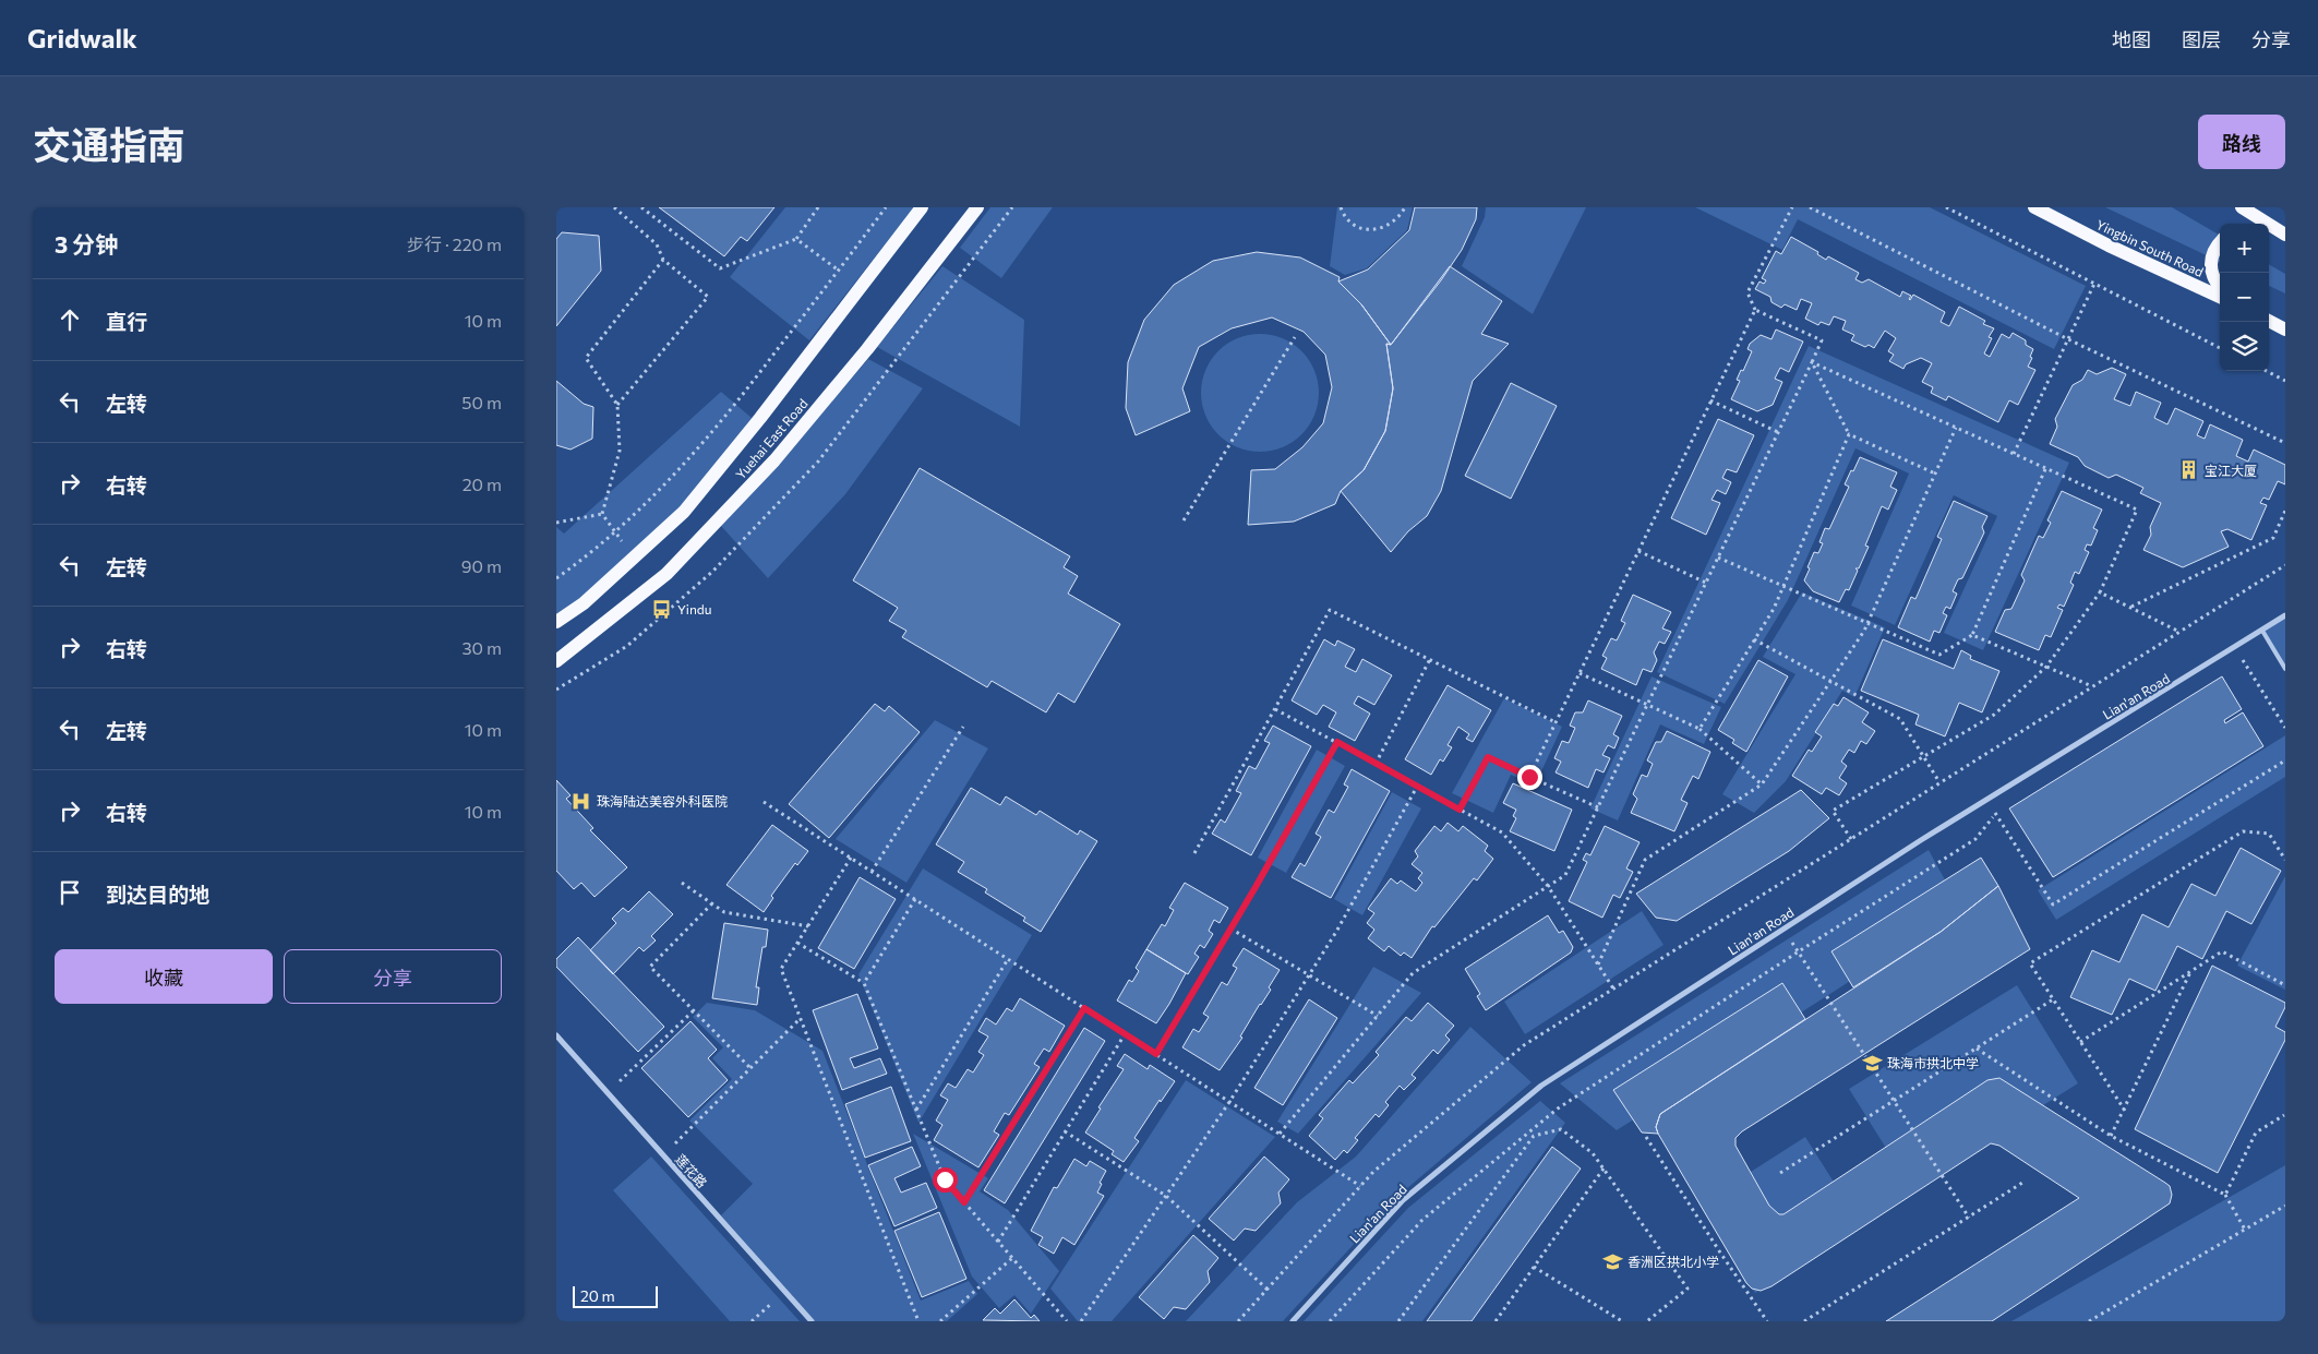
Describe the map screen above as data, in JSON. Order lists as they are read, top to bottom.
{
  "streets": {
    "main road": ["Yingbin South Road", "Yuehai East Road"],
    "street": ["Lian'an Road", "莲花路"]
  },
  "places": {
    "building": ["宝江大厦"],
    "bus stop": ["Yindu"],
    "hospital": ["珠海陆达美容外科医院"],
    "school or university": ["珠海市拱北中学", "香洲区拱北小学"]
  },
  "scale_bar": "20 m",
  "page": {
    "header": "Gridwalk",
    "nav": ["地图", "图层", "分享"],
    "title": "交通指南",
    "buttons": [
      "路线",
      ["收藏", "分享"]
    ],
    "heading": ["3 分钟", "步行 · 220 m"],
    "map_buttons": ["+", "−"],
    "list": [
      ["直行", "10 m"],
      ["左转", "50 m"],
      ["右转", "20 m"],
      ["左转", "90 m"],
      ["右转", "30 m"],
      ["左转", "10 m"],
      ["右转", "10 m"],
      "到达目的地"
    ],
    "scale": "20 m"
  }
}
